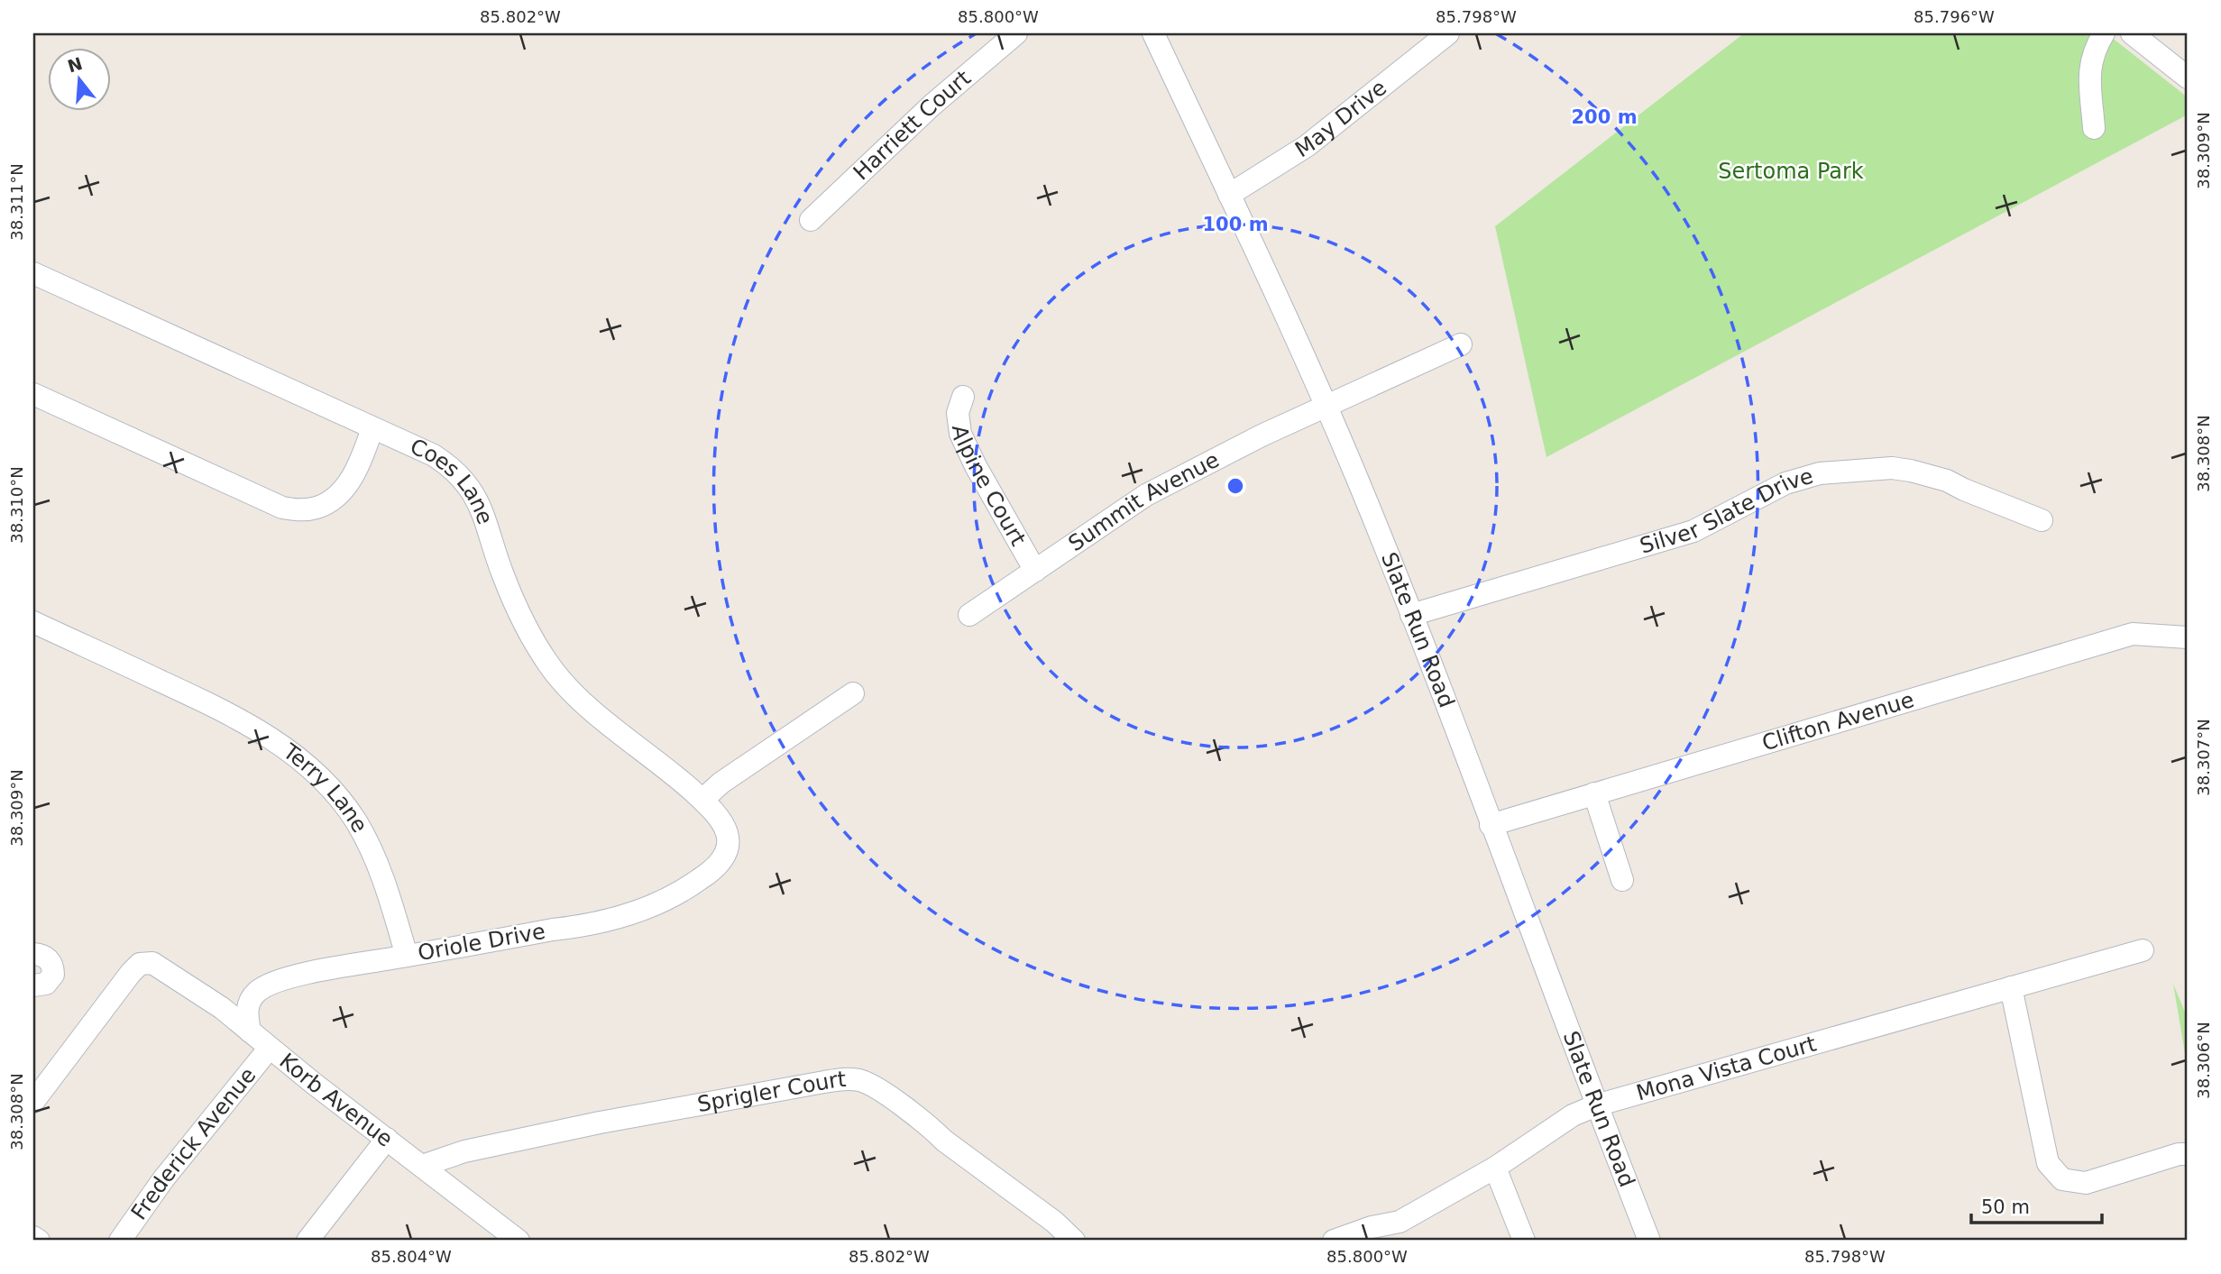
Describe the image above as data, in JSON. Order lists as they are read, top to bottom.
{
  "streets": {
    "street": [
      "May Drive",
      "Harriett Court",
      "Alpine Court",
      "Coes Lane",
      "Summit Avenue",
      "Silver Slate Drive",
      "Slate Run Road",
      "Clifton Avenue",
      "Terry Lane",
      "Oriole Drive",
      "Mona Vista Court",
      "Sprigler Court",
      "Korb Avenue",
      "Frederick Avenue"
    ]
  },
  "crossings": [
    ["May Drive", "Slate Run Road"],
    ["Alpine Court", "Summit Avenue"],
    ["Coes Lane", "Oriole Drive"],
    ["Summit Avenue", "Slate Run Road"],
    ["Silver Slate Drive", "Slate Run Road"],
    ["Slate Run Road", "Clifton Avenue"],
    ["Slate Run Road", "Mona Vista Court"],
    ["Terry Lane", "Oriole Drive"],
    ["Oriole Drive", "Korb Avenue"],
    ["Sprigler Court", "Korb Avenue"],
    ["Korb Avenue", "Frederick Avenue"]
  ],
  "parks": ["Sertoma Park"],
  "scale_bar": "50 m",
  "north": "top",
  "coordinates": [
    "85.802°W",
    "85.800°W",
    "85.798°W",
    "85.796°W",
    "38.309°N",
    "38.311°N",
    "38.308°N",
    "38.310°N",
    "38.307°N",
    "38.306°N",
    "85.804°W"
  ],
  "rings": ["200 m", "100 m"]
}
